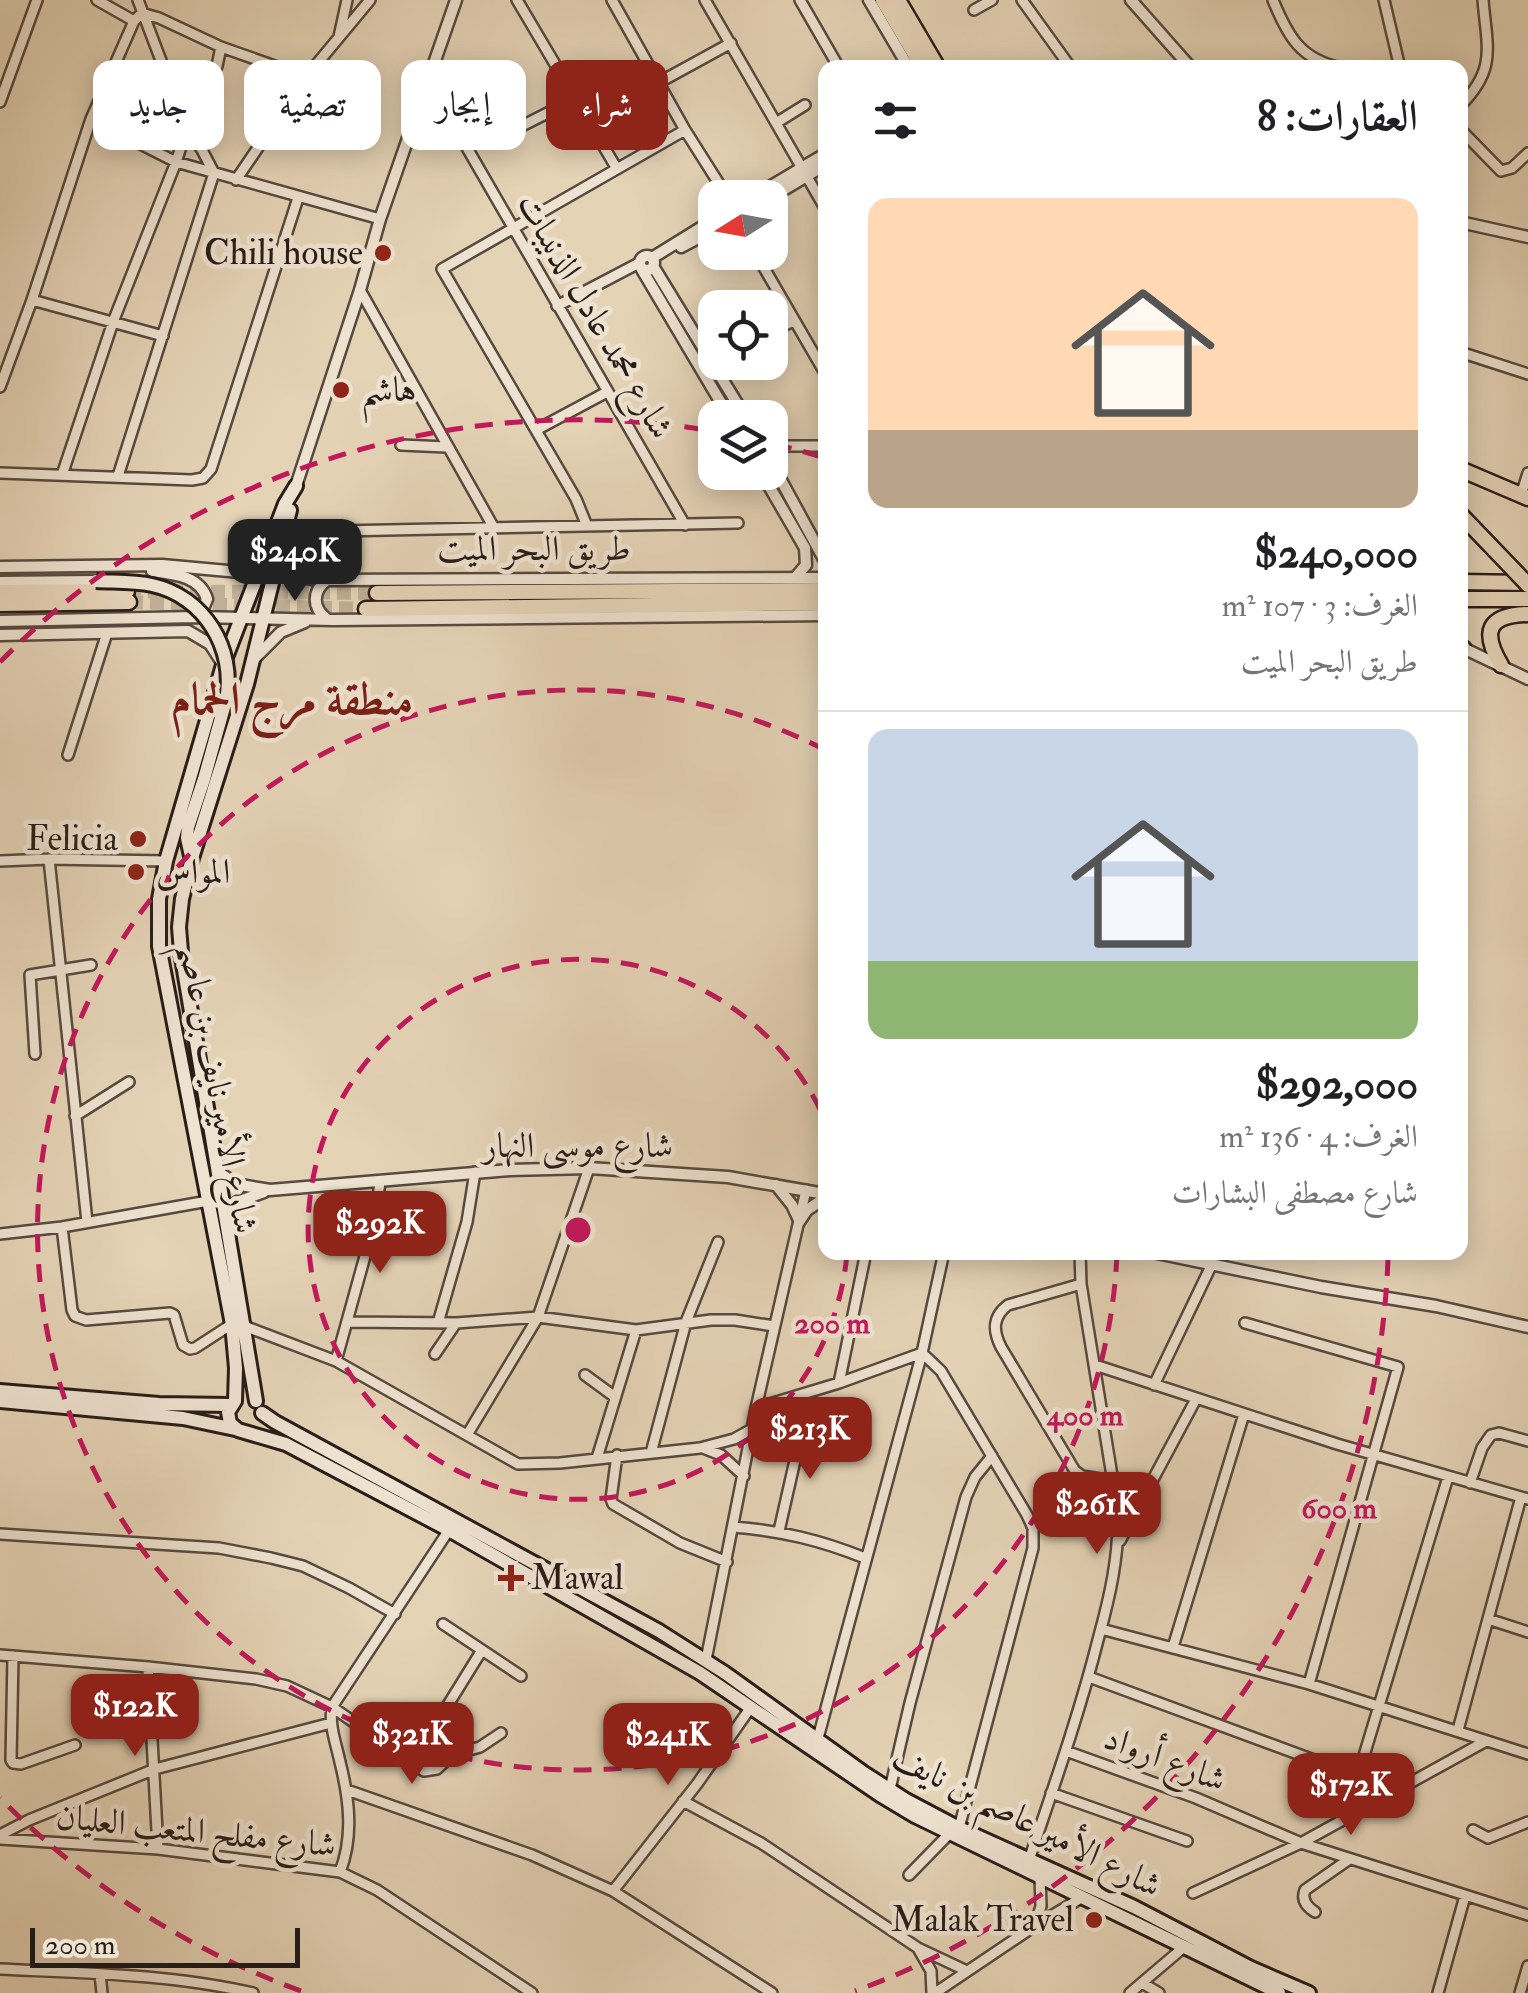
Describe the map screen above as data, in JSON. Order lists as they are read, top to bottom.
{
  "streets": {
    "main road": ["طريق البحر الميت", "شارع الأمير نايف بن عاصم", "شارع الأمير عاصم بن نايف"],
    "street": [
      "شارع محمد عادل الذنيبات",
      "شارع موسى النهار",
      "شارع أرواد",
      "شارع مفلح المتعب العليان"
    ]
  },
  "crossings": [
    ["طريق البحر الميت", "شارع الأمير نايف بن عاصم"],
    ["شارع الأمير نايف بن عاصم", "شارع موسى النهار"],
    ["شارع الأمير نايف بن عاصم", "شارع الأمير عاصم بن نايف"]
  ],
  "districts": ["منطقة مرج الحمام"],
  "places": {
    "other": [
      "Chili house",
      "هاشم",
      "Felicia",
      "المواس",
      "Malak Travel"
    ],
    "health": ["Mawal"]
  },
  "scale_bar": "200 m",
  "north": "left",
  "page": {
    "chip": [
      "شراء",
      "إيجار",
      "تصفية",
      "جديد"
    ],
    "heading": "العقارات: 8",
    "list": [
      {
        "name": "$240,000",
        "note": "الغرف: 3 · 107 m² · طريق البحر الميت"
      },
      {
        "name": "$292,000",
        "note": "الغرف: 4 · 136 m² · شارع مصطفى البشارات"
      }
    ],
    "price": [
      "$240K",
      "$292K",
      "$213K",
      "$261K",
      "$122K",
      "$321K",
      "$241K",
      "$172K"
    ],
    "scale": "200 m"
  },
  "rings": ["200 m", "400 m", "600 m"]
}
